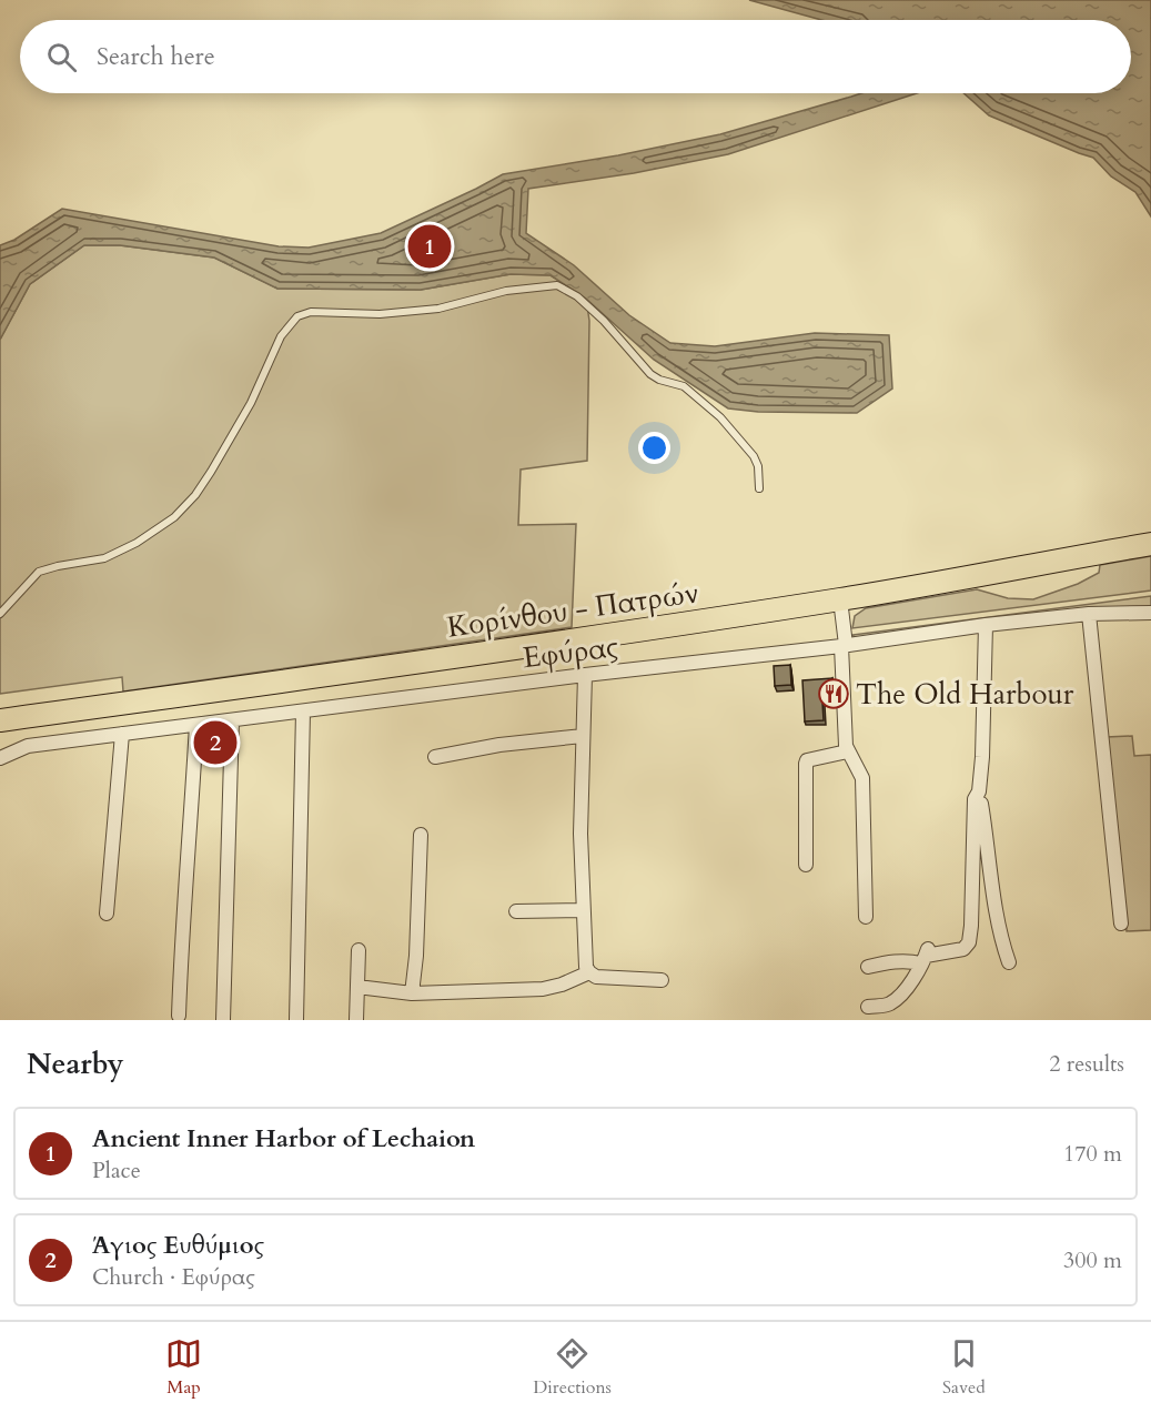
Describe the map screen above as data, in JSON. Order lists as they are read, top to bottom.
{
  "streets": {
    "main road": ["Κορίνθου - Πατρών"],
    "street": ["Εφύρας"]
  },
  "places": {
    "restaurant": ["The Old Harbour"]
  },
  "page": {
    "search": "Search here",
    "pins": ["1", "2"],
    "heading": ["Nearby", "2 results"],
    "list": [
      {
        "mark": "1",
        "name": "Ancient Inner Harbor of Lechaion",
        "note": "Place",
        "value": "170 m"
      },
      {
        "mark": "2",
        "name": "Άγιος Ευθύμιος",
        "note": "Church · Εφύρας",
        "value": "300 m"
      }
    ],
    "nav": ["Map", "Directions", "Saved"]
  }
}
